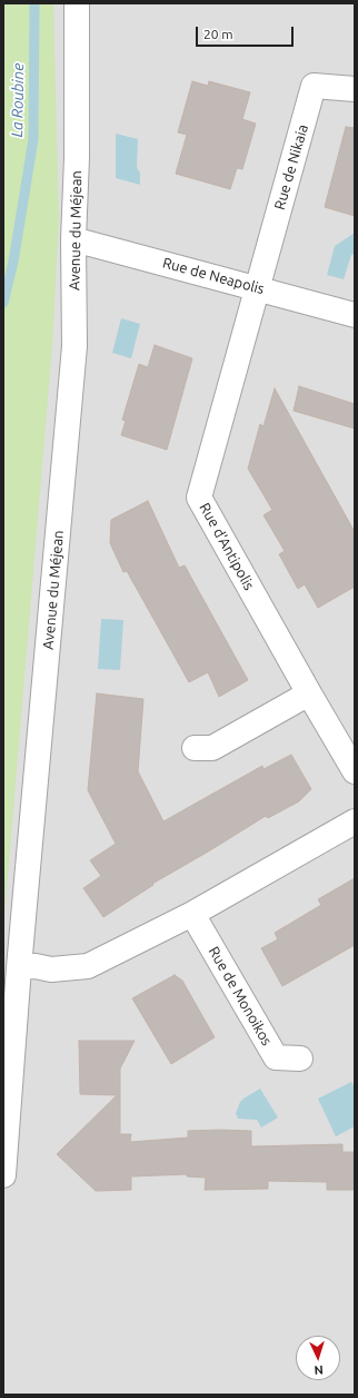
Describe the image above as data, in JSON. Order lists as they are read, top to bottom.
{
  "streets": {
    "street": [
      "Rue de Nikaia",
      "Avenue du Méjean",
      "Rue de Neapolis",
      "Rue d'Antipolis",
      "Rue de Monoikos"
    ]
  },
  "crossings": [
    ["Rue de Nikaia", "Rue de Neapolis"],
    ["Rue de Nikaia", "Rue d'Antipolis"],
    ["Avenue du Méjean", "Rue de Neapolis"],
    ["Rue de Neapolis", "Rue d'Antipolis"]
  ],
  "water": ["La Roubine"],
  "scale_bar": "20 m",
  "north": "bottom"
}
